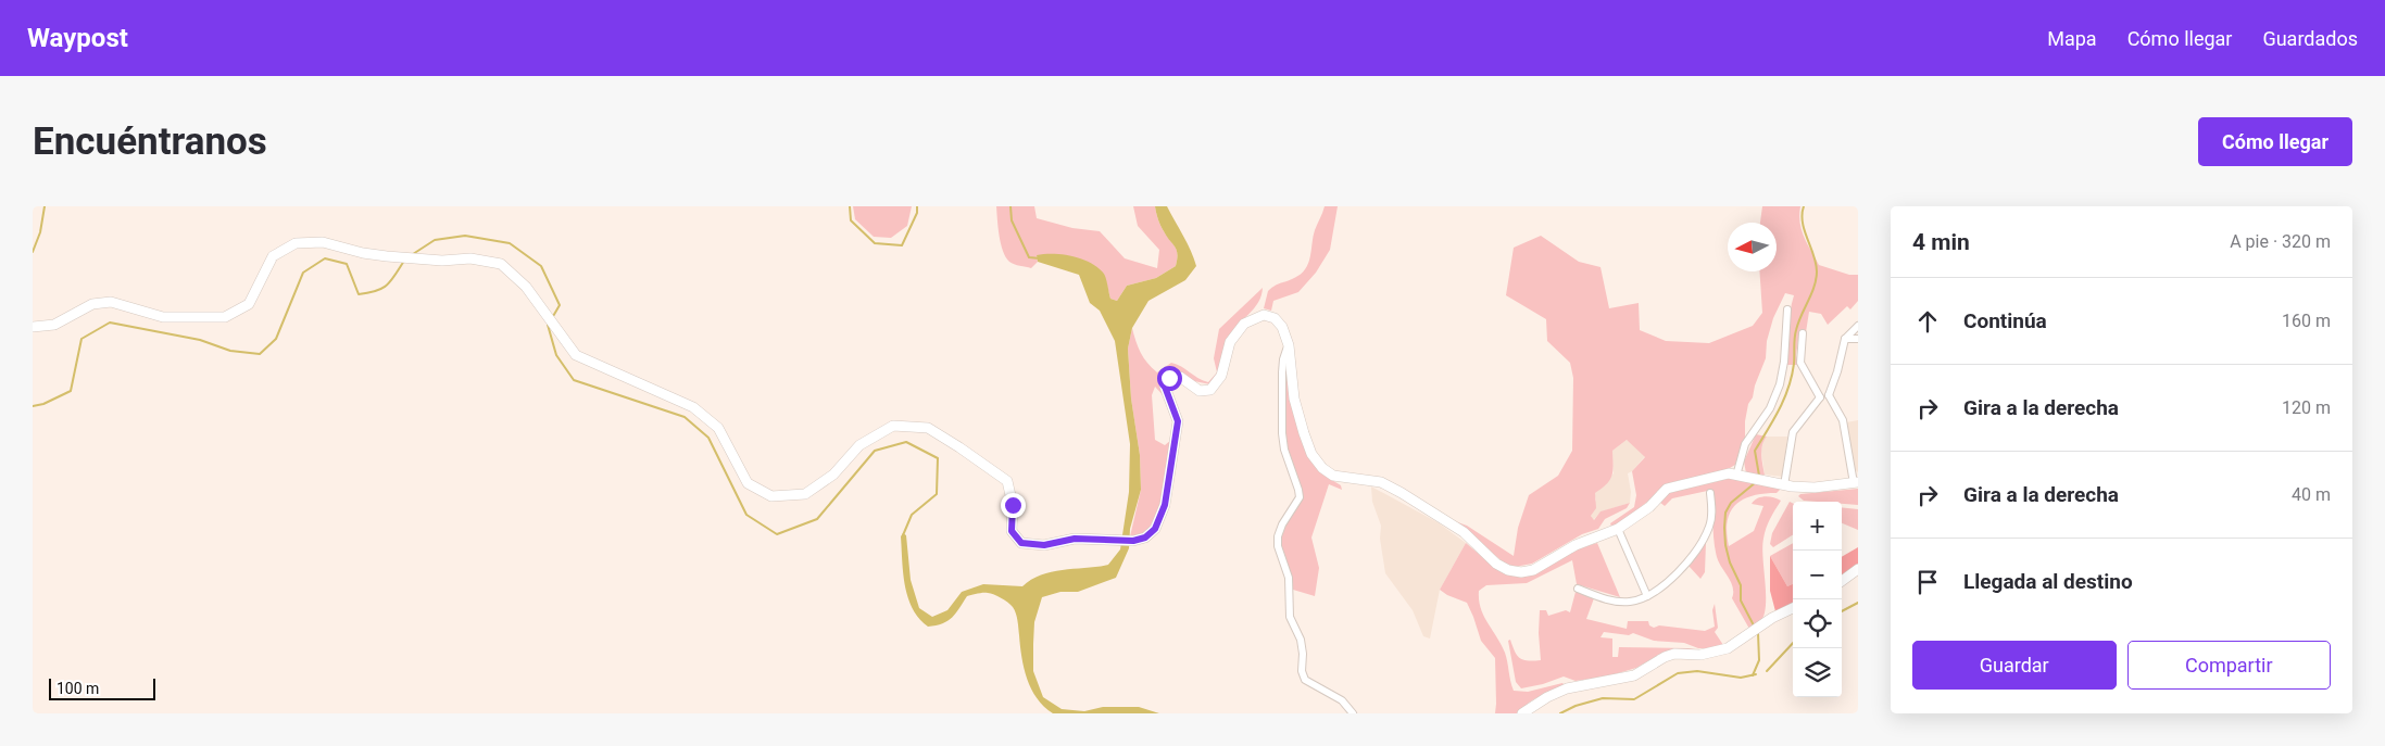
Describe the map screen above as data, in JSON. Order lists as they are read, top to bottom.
{
  "scale_bar": "100 m",
  "north": "left",
  "page": {
    "header": "Waypost",
    "nav": ["Mapa", "Cómo llegar", "Guardados"],
    "buttons": [
      "Cómo llegar",
      ["Guardar", "Compartir"]
    ],
    "title": "Encuéntranos",
    "heading": ["4 min", "A pie · 320 m"],
    "list": [
      ["Continúa", "160 m"],
      ["Gira a la derecha", "120 m"],
      ["Gira a la derecha", "40 m"],
      "Llegada al destino"
    ],
    "map_buttons": ["+", "−"],
    "scale": "100 m"
  }
}
